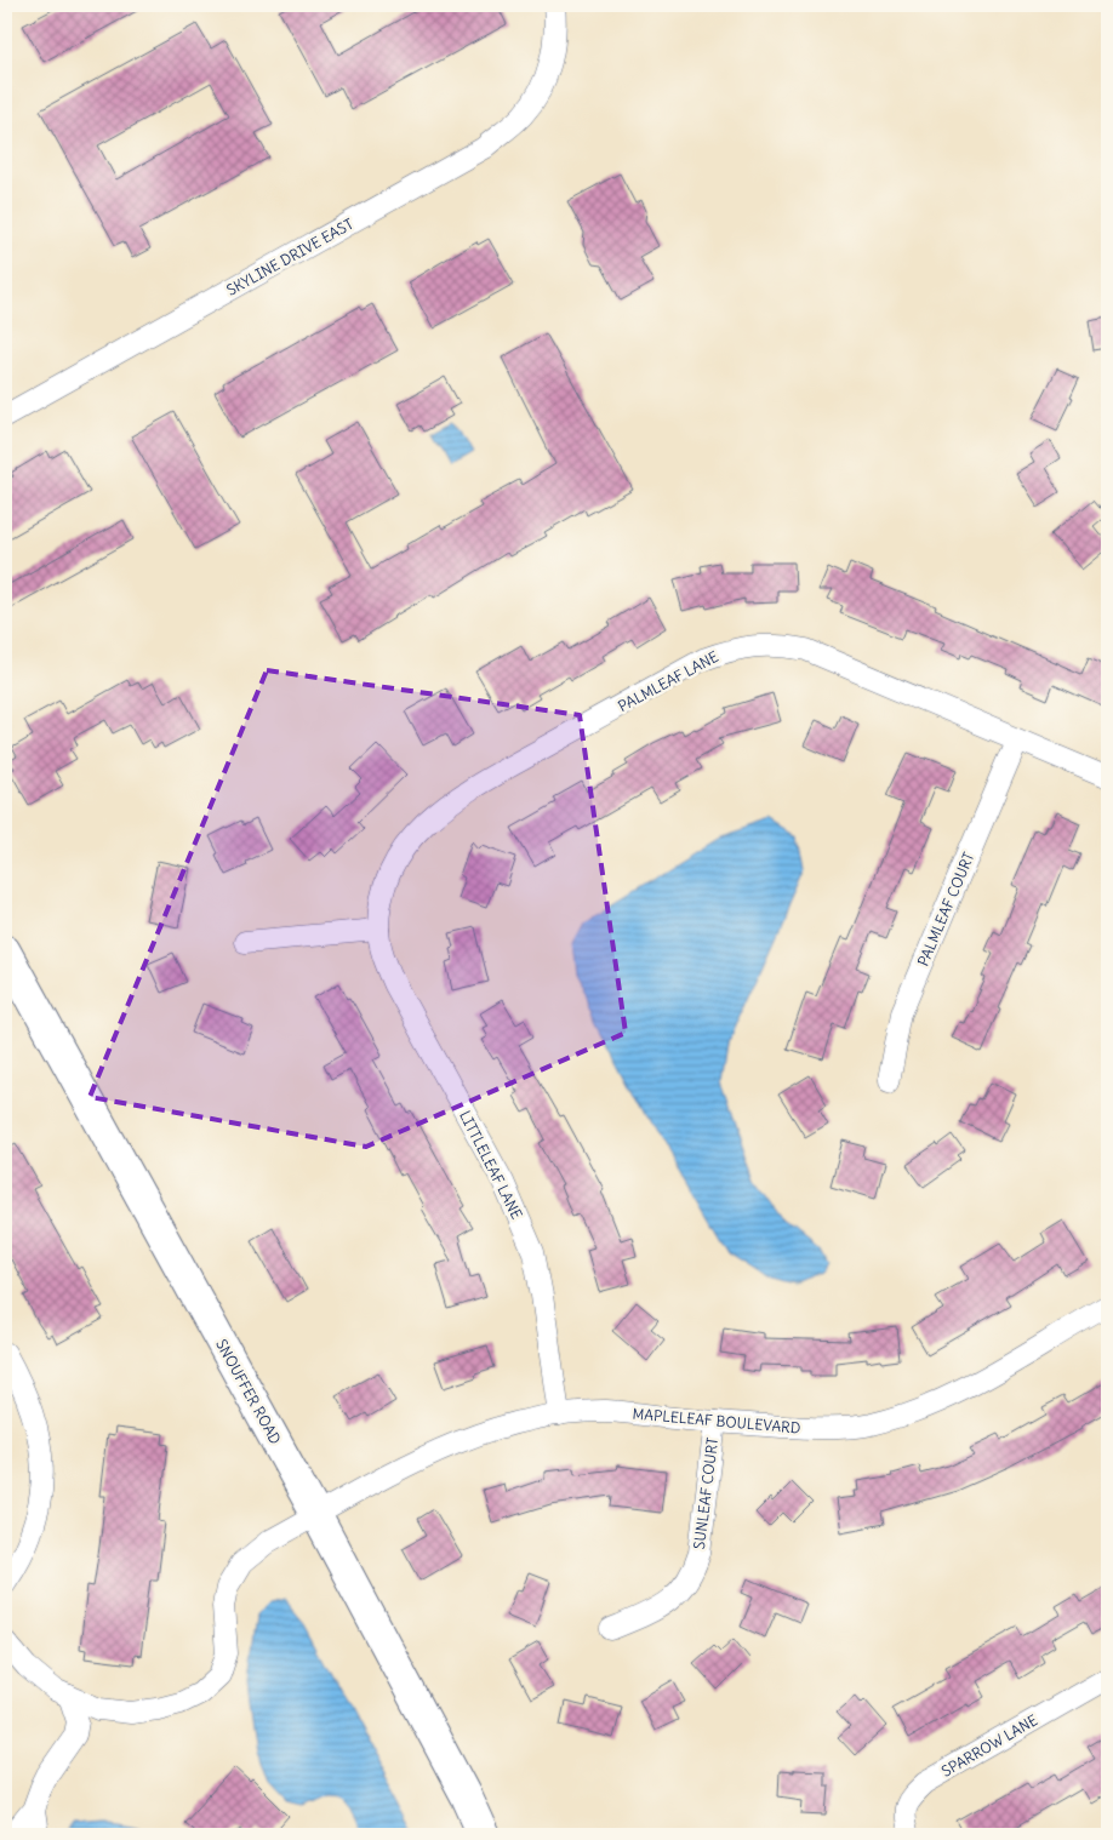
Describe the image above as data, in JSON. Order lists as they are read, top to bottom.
{
  "streets": {
    "main road": ["SNOUFFER ROAD"],
    "street": [
      "SKYLINE DRIVE EAST",
      "PALMLEAF LANE",
      "PALMLEAF COURT",
      "LITTLELEAF LANE",
      "MAPLELEAF BOULEVARD",
      "SUNLEAF COURT",
      "SPARROW LANE"
    ]
  },
  "crossings": [
    ["PALMLEAF LANE", "PALMLEAF COURT"],
    ["PALMLEAF LANE", "LITTLELEAF LANE"],
    ["LITTLELEAF LANE", "MAPLELEAF BOULEVARD"],
    ["SNOUFFER ROAD", "MAPLELEAF BOULEVARD"],
    ["MAPLELEAF BOULEVARD", "SUNLEAF COURT"]
  ]
}
